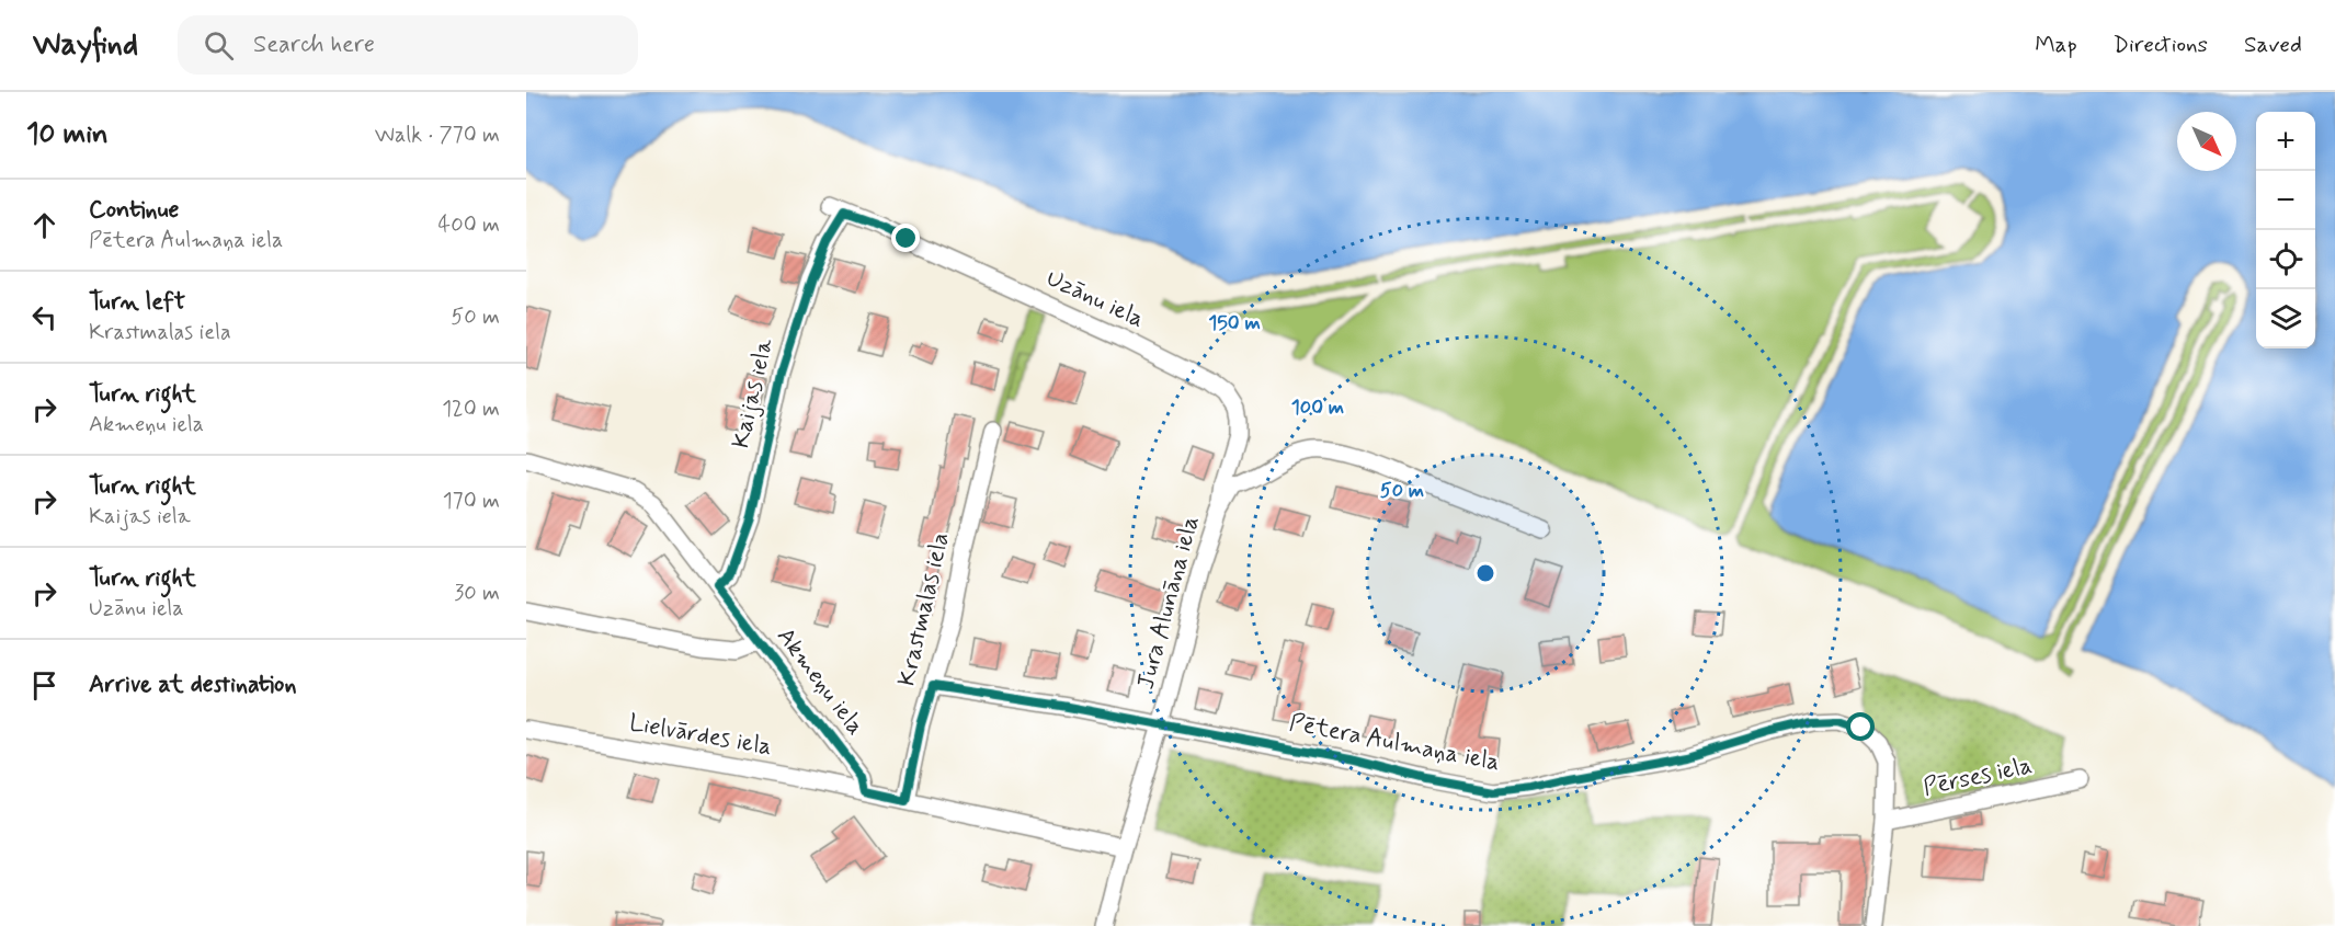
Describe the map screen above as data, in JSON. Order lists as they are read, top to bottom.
{
  "streets": {
    "street": [
      "Uzānu iela",
      "Kaijas iela",
      "Jura Alunāna iela",
      "Krastmalas iela",
      "Akmeņu iela",
      "Lielvārdes iela",
      "Pētera Aulmaņa iela",
      "Pērses iela"
    ]
  },
  "crossings": [
    ["Uzānu iela", "Kaijas iela"],
    ["Uzānu iela", "Jura Alunāna iela"],
    ["Kaijas iela", "Akmeņu iela"],
    ["Jura Alunāna iela", "Pētera Aulmaņa iela"],
    ["Krastmalas iela", "Pētera Aulmaņa iela"],
    ["Akmeņu iela", "Lielvārdes iela"],
    ["Pētera Aulmaņa iela", "Pērses iela"]
  ],
  "north": "bottom right",
  "page": {
    "header": "Wayfind",
    "search": "Search here",
    "nav": ["Map", "Directions", "Saved"],
    "heading": ["10 min", "Walk · 770 m"],
    "map_buttons": ["+", "−"],
    "list": [
      ["Continue", "Pētera Aulmaņa iela", "400 m"],
      ["Turn left", "Krastmalas iela", "50 m"],
      ["Turn right", "Akmeņu iela", "120 m"],
      ["Turn right", "Kaijas iela", "170 m"],
      ["Turn right", "Uzānu iela", "30 m"],
      "Arrive at destination"
    ]
  },
  "rings": ["150 m", "100 m", "50 m"]
}
